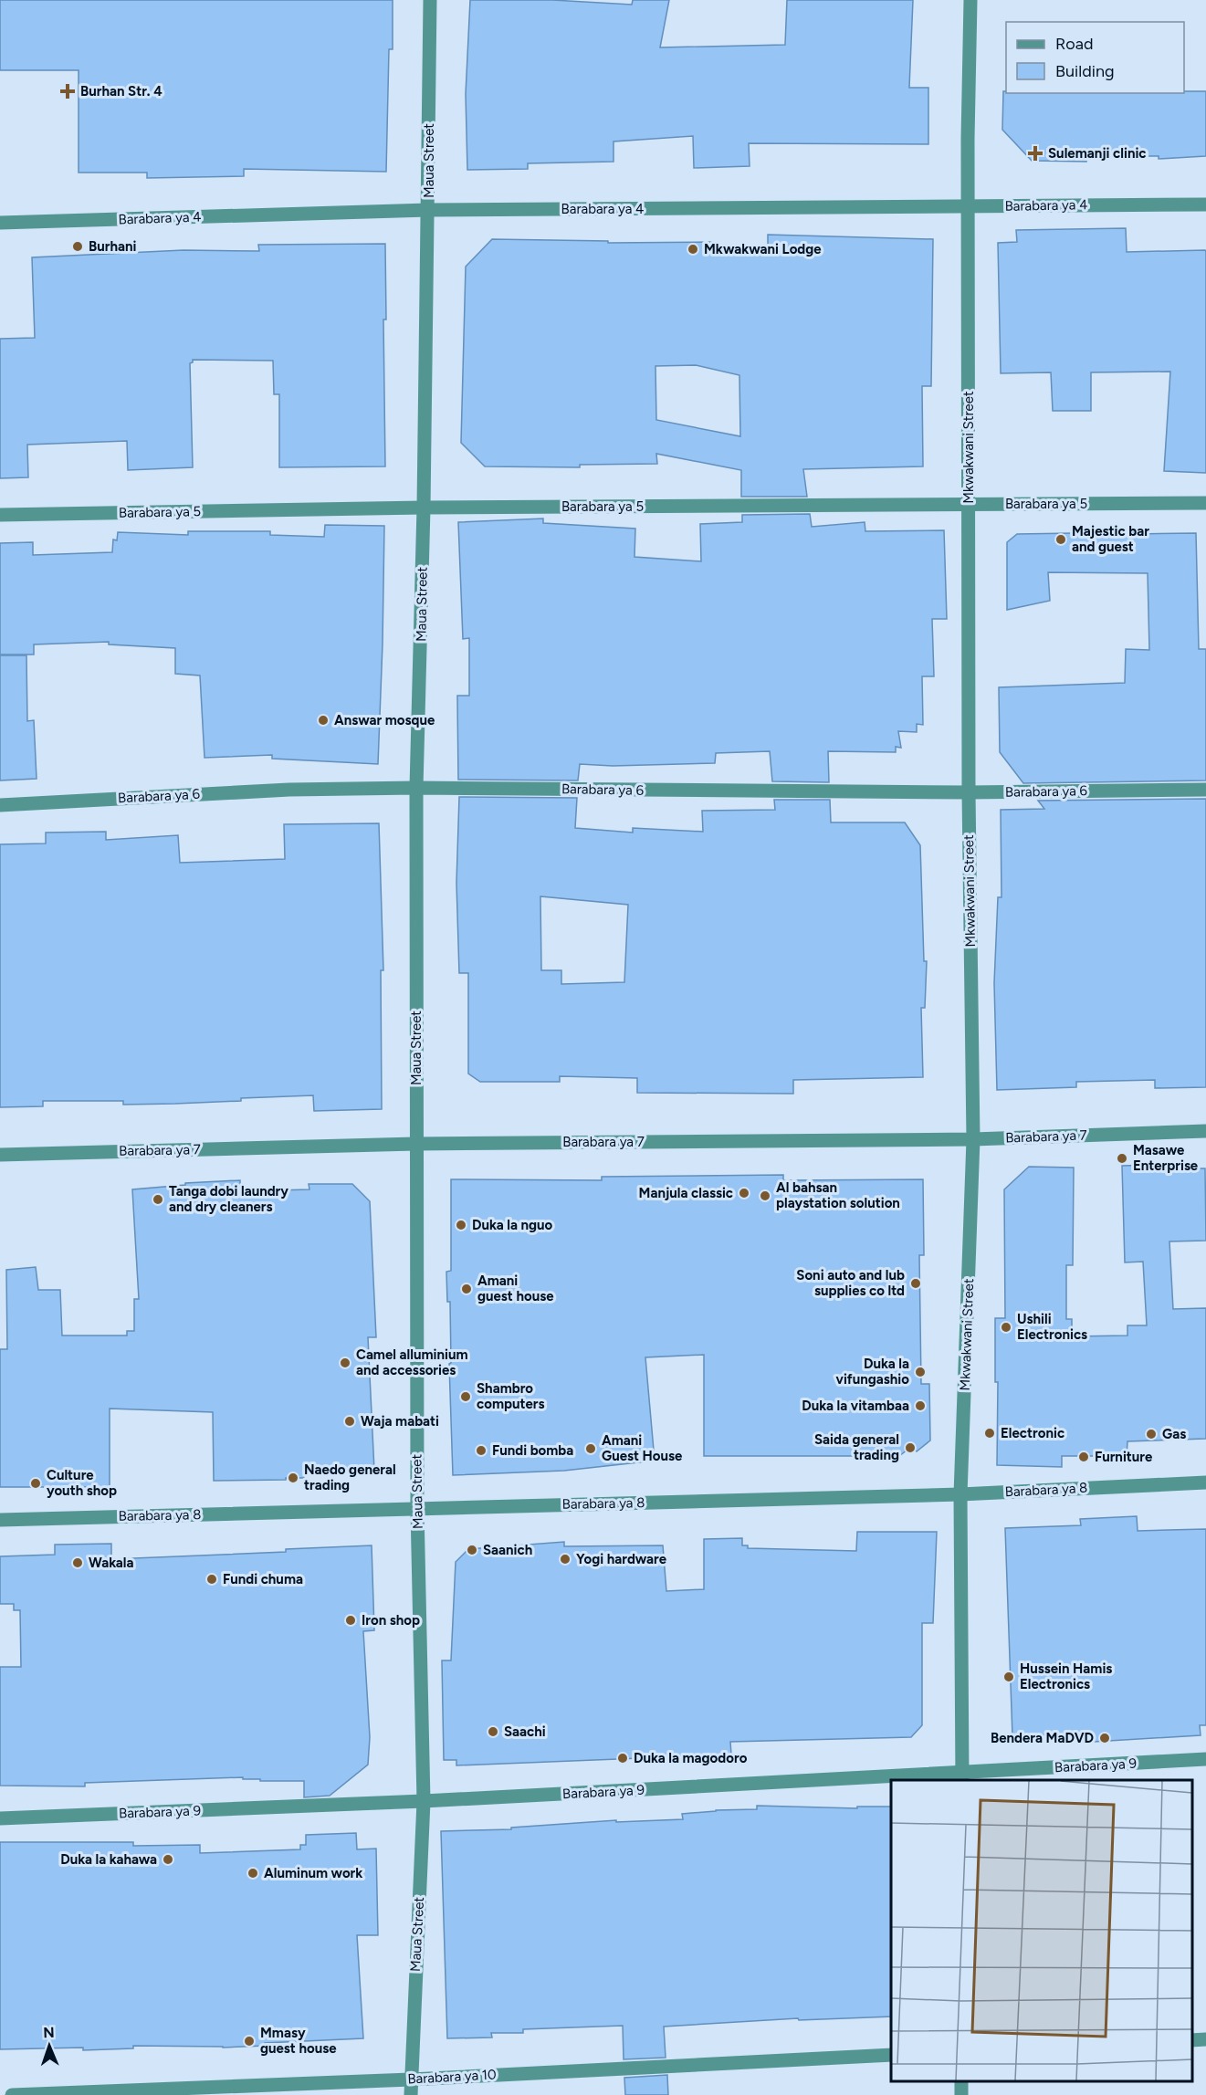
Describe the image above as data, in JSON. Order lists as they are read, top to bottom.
{
  "streets": {
    "street": [
      "Maua Street",
      "Barabara ya 4",
      "Mkwakwani Street",
      "Barabara ya 5",
      "Barabara ya 6",
      "Barabara ya 7",
      "Barabara ya 8",
      "Barabara ya 9",
      "Barabara ya 10"
    ]
  },
  "crossings": [
    ["Maua Street", "Barabara ya 4"],
    ["Maua Street", "Barabara ya 5"],
    ["Maua Street", "Barabara ya 6"],
    ["Maua Street", "Barabara ya 7"],
    ["Maua Street", "Barabara ya 8"],
    ["Maua Street", "Barabara ya 9"],
    ["Maua Street", "Barabara ya 10"],
    ["Barabara ya 4", "Mkwakwani Street"],
    ["Mkwakwani Street", "Barabara ya 5"],
    ["Mkwakwani Street", "Barabara ya 6"],
    ["Mkwakwani Street", "Barabara ya 7"],
    ["Mkwakwani Street", "Barabara ya 8"],
    ["Mkwakwani Street", "Barabara ya 9"]
  ],
  "places": {
    "health": ["Burhan Str. 4", "Sulemanji clinic"],
    "other": [
      "Burhani",
      "Mkwakwani Lodge",
      "Majestic bar and guest",
      "Answar mosque",
      "Masawe Enterprise",
      "Manjula classic",
      "Al bahsan playstation solution",
      "Tanga dobi laundry and dry cleaners",
      "Duka la nguo",
      "Soni auto and lub supplies co ltd",
      "Amani guest house",
      "Ushili Electronics",
      "Camel alluminium and accessories",
      "Duka la vifungashio",
      "Shambro computers",
      "Duka la vitambaa",
      "Waja mabati",
      "Electronic",
      "Gas",
      "Saida general trading",
      "Amani Guest House",
      "Fundi bomba",
      "Furniture",
      "Naedo general trading",
      "Culture youth shop",
      "Saanich",
      "Yogi hardware",
      "Wakala",
      "Fundi chuma",
      "Iron shop",
      "Hussein Hamis Electronics",
      "Saachi",
      "Bendera MaDVD",
      "Duka la magodoro",
      "Duka la kahawa",
      "Aluminum work",
      "Mmasy guest house"
    ]
  },
  "legend": ["Road", "Building"],
  "north": "top"
}
